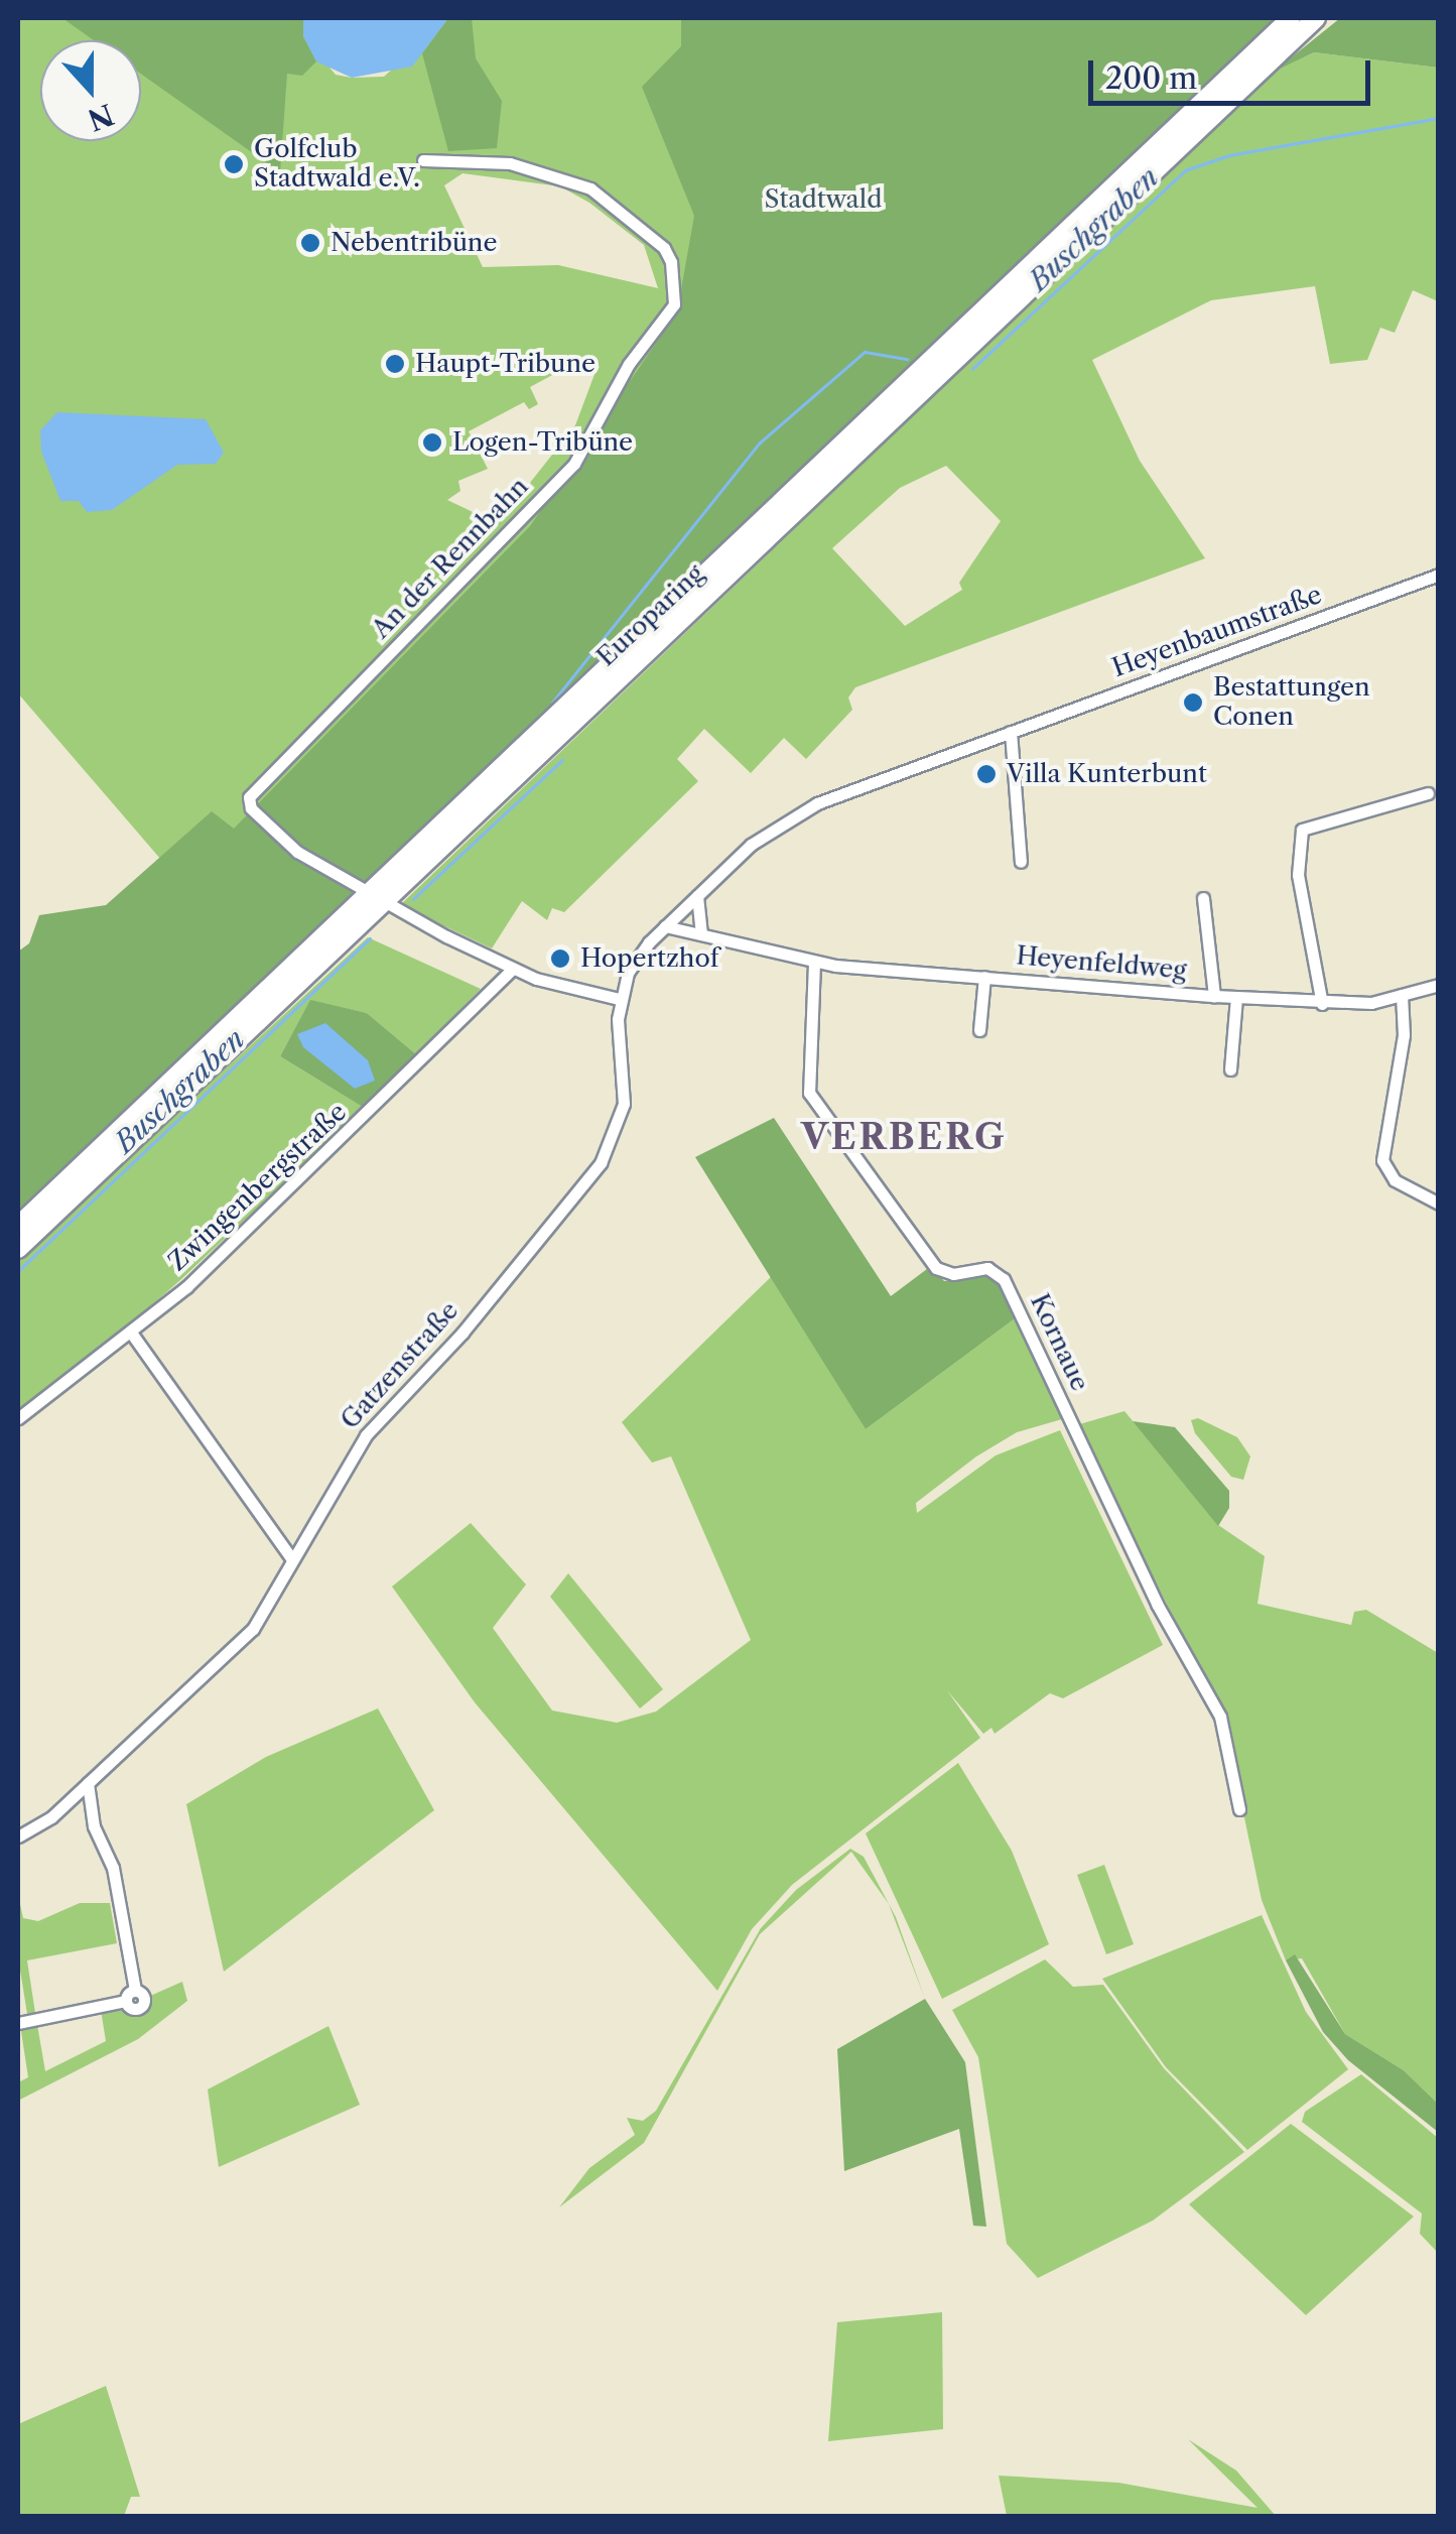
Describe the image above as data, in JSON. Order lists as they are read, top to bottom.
{
  "streets": {
    "main road": ["Europaring"],
    "street": [
      "An der Rennbahn",
      "Heyenbaumstraße",
      "Heyenfeldweg",
      "Zwingenbergstraße",
      "Kornaue",
      "Gatzenstraße"
    ]
  },
  "crossings": [
    ["An der Rennbahn", "Europaring"],
    ["Heyenbaumstraße", "Heyenfeldweg"],
    ["Heyenbaumstraße", "Gatzenstraße"],
    ["Heyenfeldweg", "Kornaue"]
  ],
  "districts": ["VERBERG"],
  "water": ["Buschgraben"],
  "parks": ["Stadtwald"],
  "places": [
    "Golfclub Stadtwald e.V.",
    "Nebentribüne",
    "Haupt-Tribune",
    "Logen-Tribüne",
    "Bestattungen Conen",
    "Villa Kunterbunt",
    "Hopertzhof"
  ],
  "scale_bar": "200 m",
  "north": "bottom"
}
